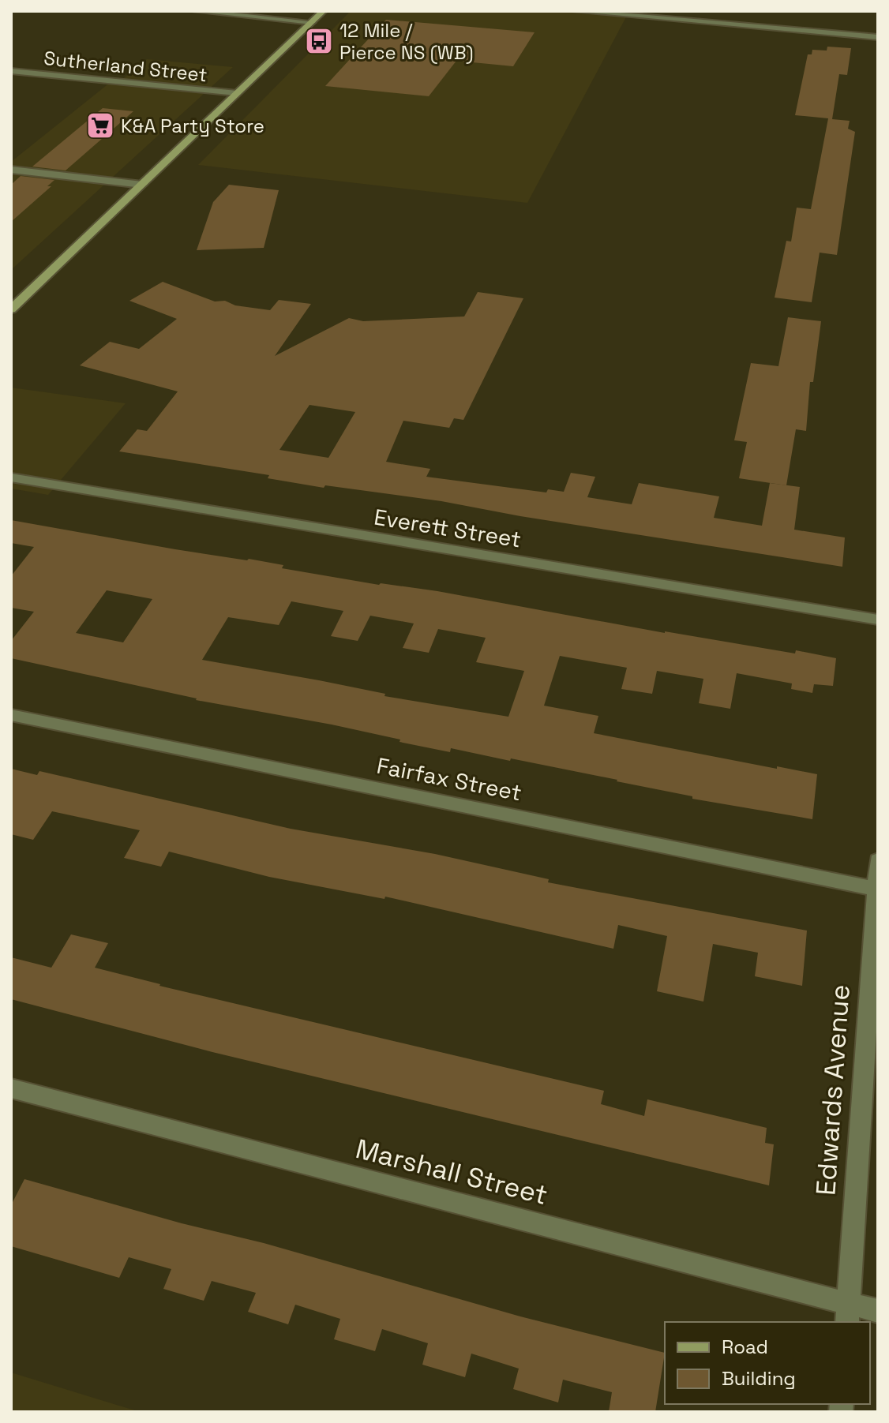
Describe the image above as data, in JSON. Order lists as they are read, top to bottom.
{
  "streets": {
    "street": [
      "Sutherland Street",
      "Everett Street",
      "Fairfax Street",
      "Edwards Avenue",
      "Marshall Street"
    ]
  },
  "crossings": [
    ["Fairfax Street", "Edwards Avenue"],
    ["Edwards Avenue", "Marshall Street"]
  ],
  "places": {
    "bus stop": ["12 Mile / Pierce NS (WB)"],
    "supermarket": ["K&A Party Store"]
  },
  "legend": ["Road", "Building"]
}
